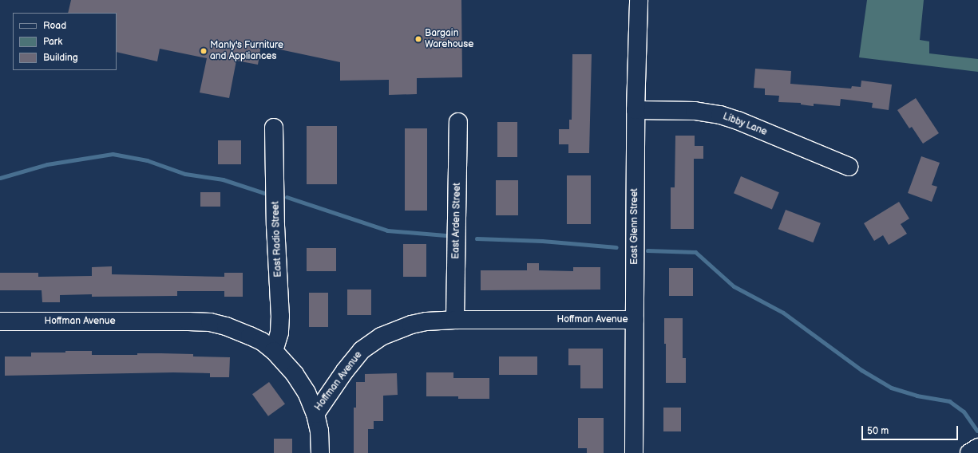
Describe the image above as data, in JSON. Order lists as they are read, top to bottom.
{
  "streets": {
    "street": [
      "Libby Lane",
      "East Arden Street",
      "East Glenn Street",
      "East Radio Street",
      "Hoffman Avenue"
    ]
  },
  "crossings": [
    ["Libby Lane", "East Glenn Street"],
    ["East Arden Street", "Hoffman Avenue"],
    ["East Glenn Street", "Hoffman Avenue"],
    ["East Radio Street", "Hoffman Avenue"]
  ],
  "places": ["Bargain Warehouse", "Manly's Furniture and Appliances"],
  "legend": ["Road", "Park", "Building"],
  "scale_bar": "50 m"
}
